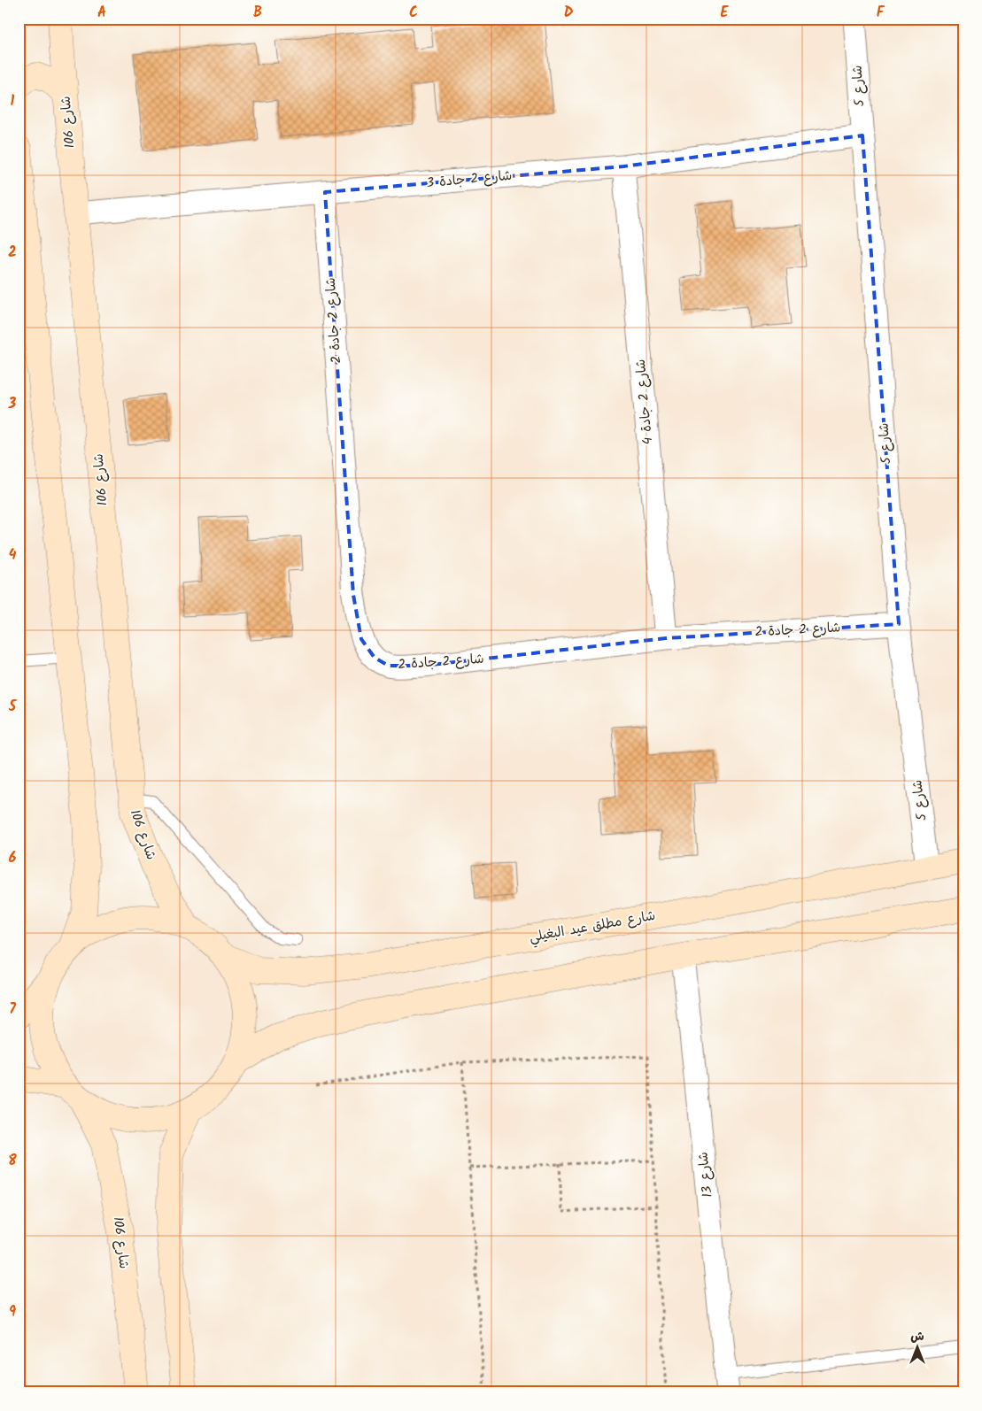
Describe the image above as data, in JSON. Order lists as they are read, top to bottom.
{
  "streets": {
    "street": [
      "شارع 5",
      "شارع 106",
      "شارع 2 جادة 3",
      "شارع 2 جادة 2",
      "شارع 2 جادة 4",
      "شارع مطلق عيد البغيلي",
      "شارع 13"
    ]
  },
  "crossings": [
    ["شارع 5", "شارع 2 جادة 3"],
    ["شارع 5", "شارع 2 جادة 2"],
    ["شارع 5", "شارع مطلق عيد البغيلي"],
    ["شارع 106", "شارع 2 جادة 3"],
    ["شارع 2 جادة 3", "شارع 2 جادة 2"],
    ["شارع 2 جادة 3", "شارع 2 جادة 4"],
    ["شارع 2 جادة 2", "شارع 2 جادة 4"]
  ],
  "north": "top",
  "grid": {
    "columns": [
      "A",
      "B",
      "C",
      "D",
      "E",
      "F"
    ],
    "rows": [
      "1",
      "2",
      "3",
      "4",
      "5",
      "6",
      "7",
      "8",
      "9"
    ]
  }
}
